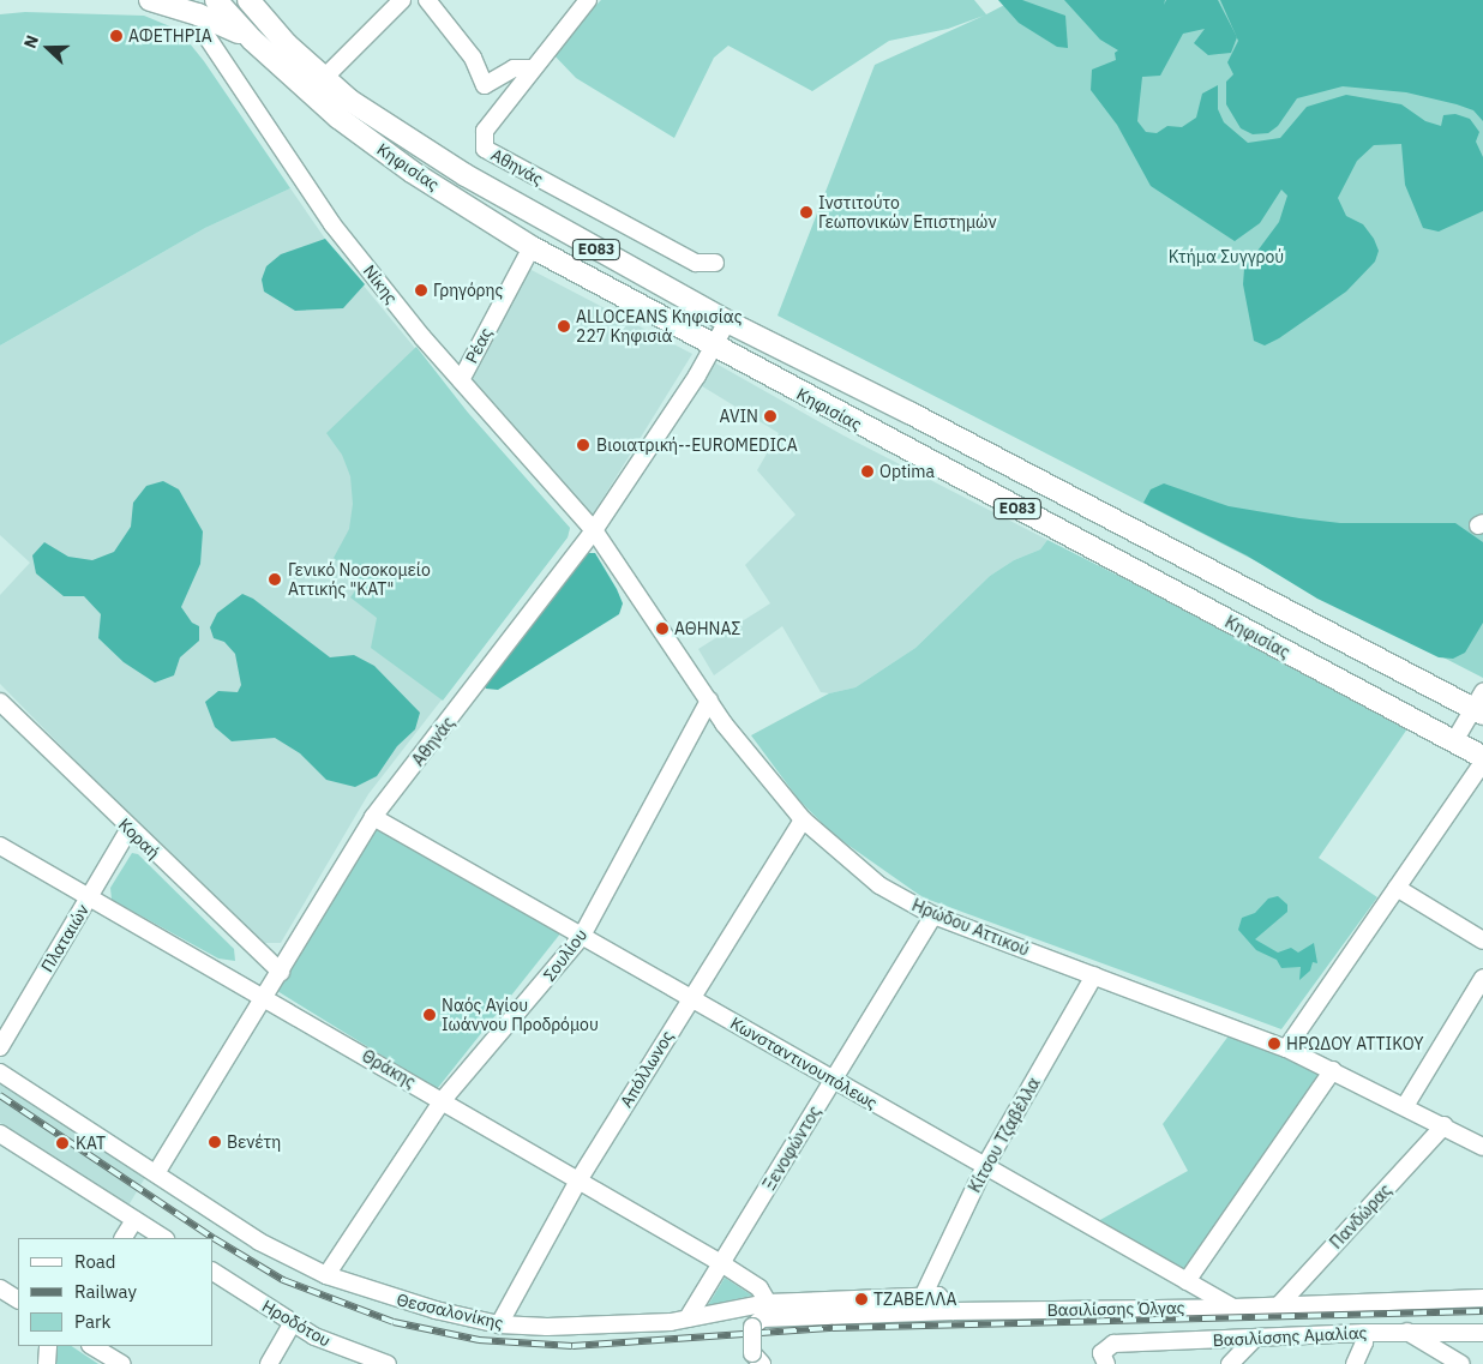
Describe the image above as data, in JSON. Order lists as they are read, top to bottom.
{
  "streets": {
    "main road": ["Κηφισίας", "ΕΟ83"],
    "street": [
      "Αθηνάς",
      "Νίκης",
      "Ρέας",
      "Κοραή",
      "Ηρώδου Αττικού",
      "Πλαταιών",
      "Σουλίου",
      "Κωνσταντινουπόλεως",
      "Θράκης",
      "Απόλλωνος",
      "Κίτσου Τζαβέλλα",
      "Ξενοφώντος",
      "Πανδώρας",
      "Βασιλίσσης Όλγας",
      "Θεσσαλονίκης",
      "Ηροδότου",
      "Βασιλίσσης Αμαλίας"
    ]
  },
  "crossings": [
    ["Κηφισίας", "Αθηνάς"],
    ["Κηφισίας", "Ρέας"],
    ["Αθηνάς", "Νίκης"],
    ["Αθηνάς", "Κοραή"],
    ["Αθηνάς", "Ηρώδου Αττικού"],
    ["Αθηνάς", "Κωνσταντινουπόλεως"],
    ["Αθηνάς", "Θράκης"],
    ["Αθηνάς", "Θεσσαλονίκης"],
    ["Νίκης", "Ρέας"],
    ["Νίκης", "Ηρώδου Αττικού"],
    ["Κοραή", "Πλαταιών"],
    ["Ηρώδου Αττικού", "Σουλίου"],
    ["Ηρώδου Αττικού", "Απόλλωνος"],
    ["Ηρώδου Αττικού", "Κίτσου Τζαβέλλα"],
    ["Ηρώδου Αττικού", "Ξενοφώντος"],
    ["Ηρώδου Αττικού", "Πανδώρας"],
    ["Πλαταιών", "Θράκης"],
    ["Σουλίου", "Κωνσταντινουπόλεως"],
    ["Σουλίου", "Θράκης"],
    ["Σουλίου", "Θεσσαλονίκης"],
    ["Κωνσταντινουπόλεως", "Απόλλωνος"],
    ["Κωνσταντινουπόλεως", "Κίτσου Τζαβέλλα"],
    ["Κωνσταντινουπόλεως", "Ξενοφώντος"],
    ["Κωνσταντινουπόλεως", "Βασιλίσσης Όλγας"],
    ["Θράκης", "Απόλλωνος"],
    ["Θράκης", "Ξενοφώντος"],
    ["Θράκης", "Θεσσαλονίκης"],
    ["Απόλλωνος", "Θεσσαλονίκης"],
    ["Κίτσου Τζαβέλλα", "Θεσσαλονίκης"],
    ["Ξενοφώντος", "Θεσσαλονίκης"],
    ["Πανδώρας", "Βασιλίσσης Όλγας"],
    ["Βασιλίσσης Όλγας", "Θεσσαλονίκης"]
  ],
  "parks": ["Κτήμα Συγγρού"],
  "places": [
    "ΑΦΕΤΗΡΙΑ",
    "Ινστιτούτο Γεωπονικών Επιστημών",
    "Γρηγόρης",
    "ALLOCEANS Κηφισίας 227 Κηφισιά",
    "AVIN",
    "Βιοιατρική--EUROMEDICA",
    "Optima",
    "Γενικό Νοσοκομείο Αττικής \"ΚΑΤ\"",
    "ΑΘΗΝΑΣ",
    "Ναός Αγίου Ιωάννου Προδρόμου",
    "ΗΡΩΔΟΥ ΑΤΤΙΚΟΥ",
    "Βενέτη",
    "ΚΑΤ",
    "ΤΖΑΒΕΛΛΑ"
  ],
  "legend": ["Road", "Railway", "Park"],
  "north": "left"
}
